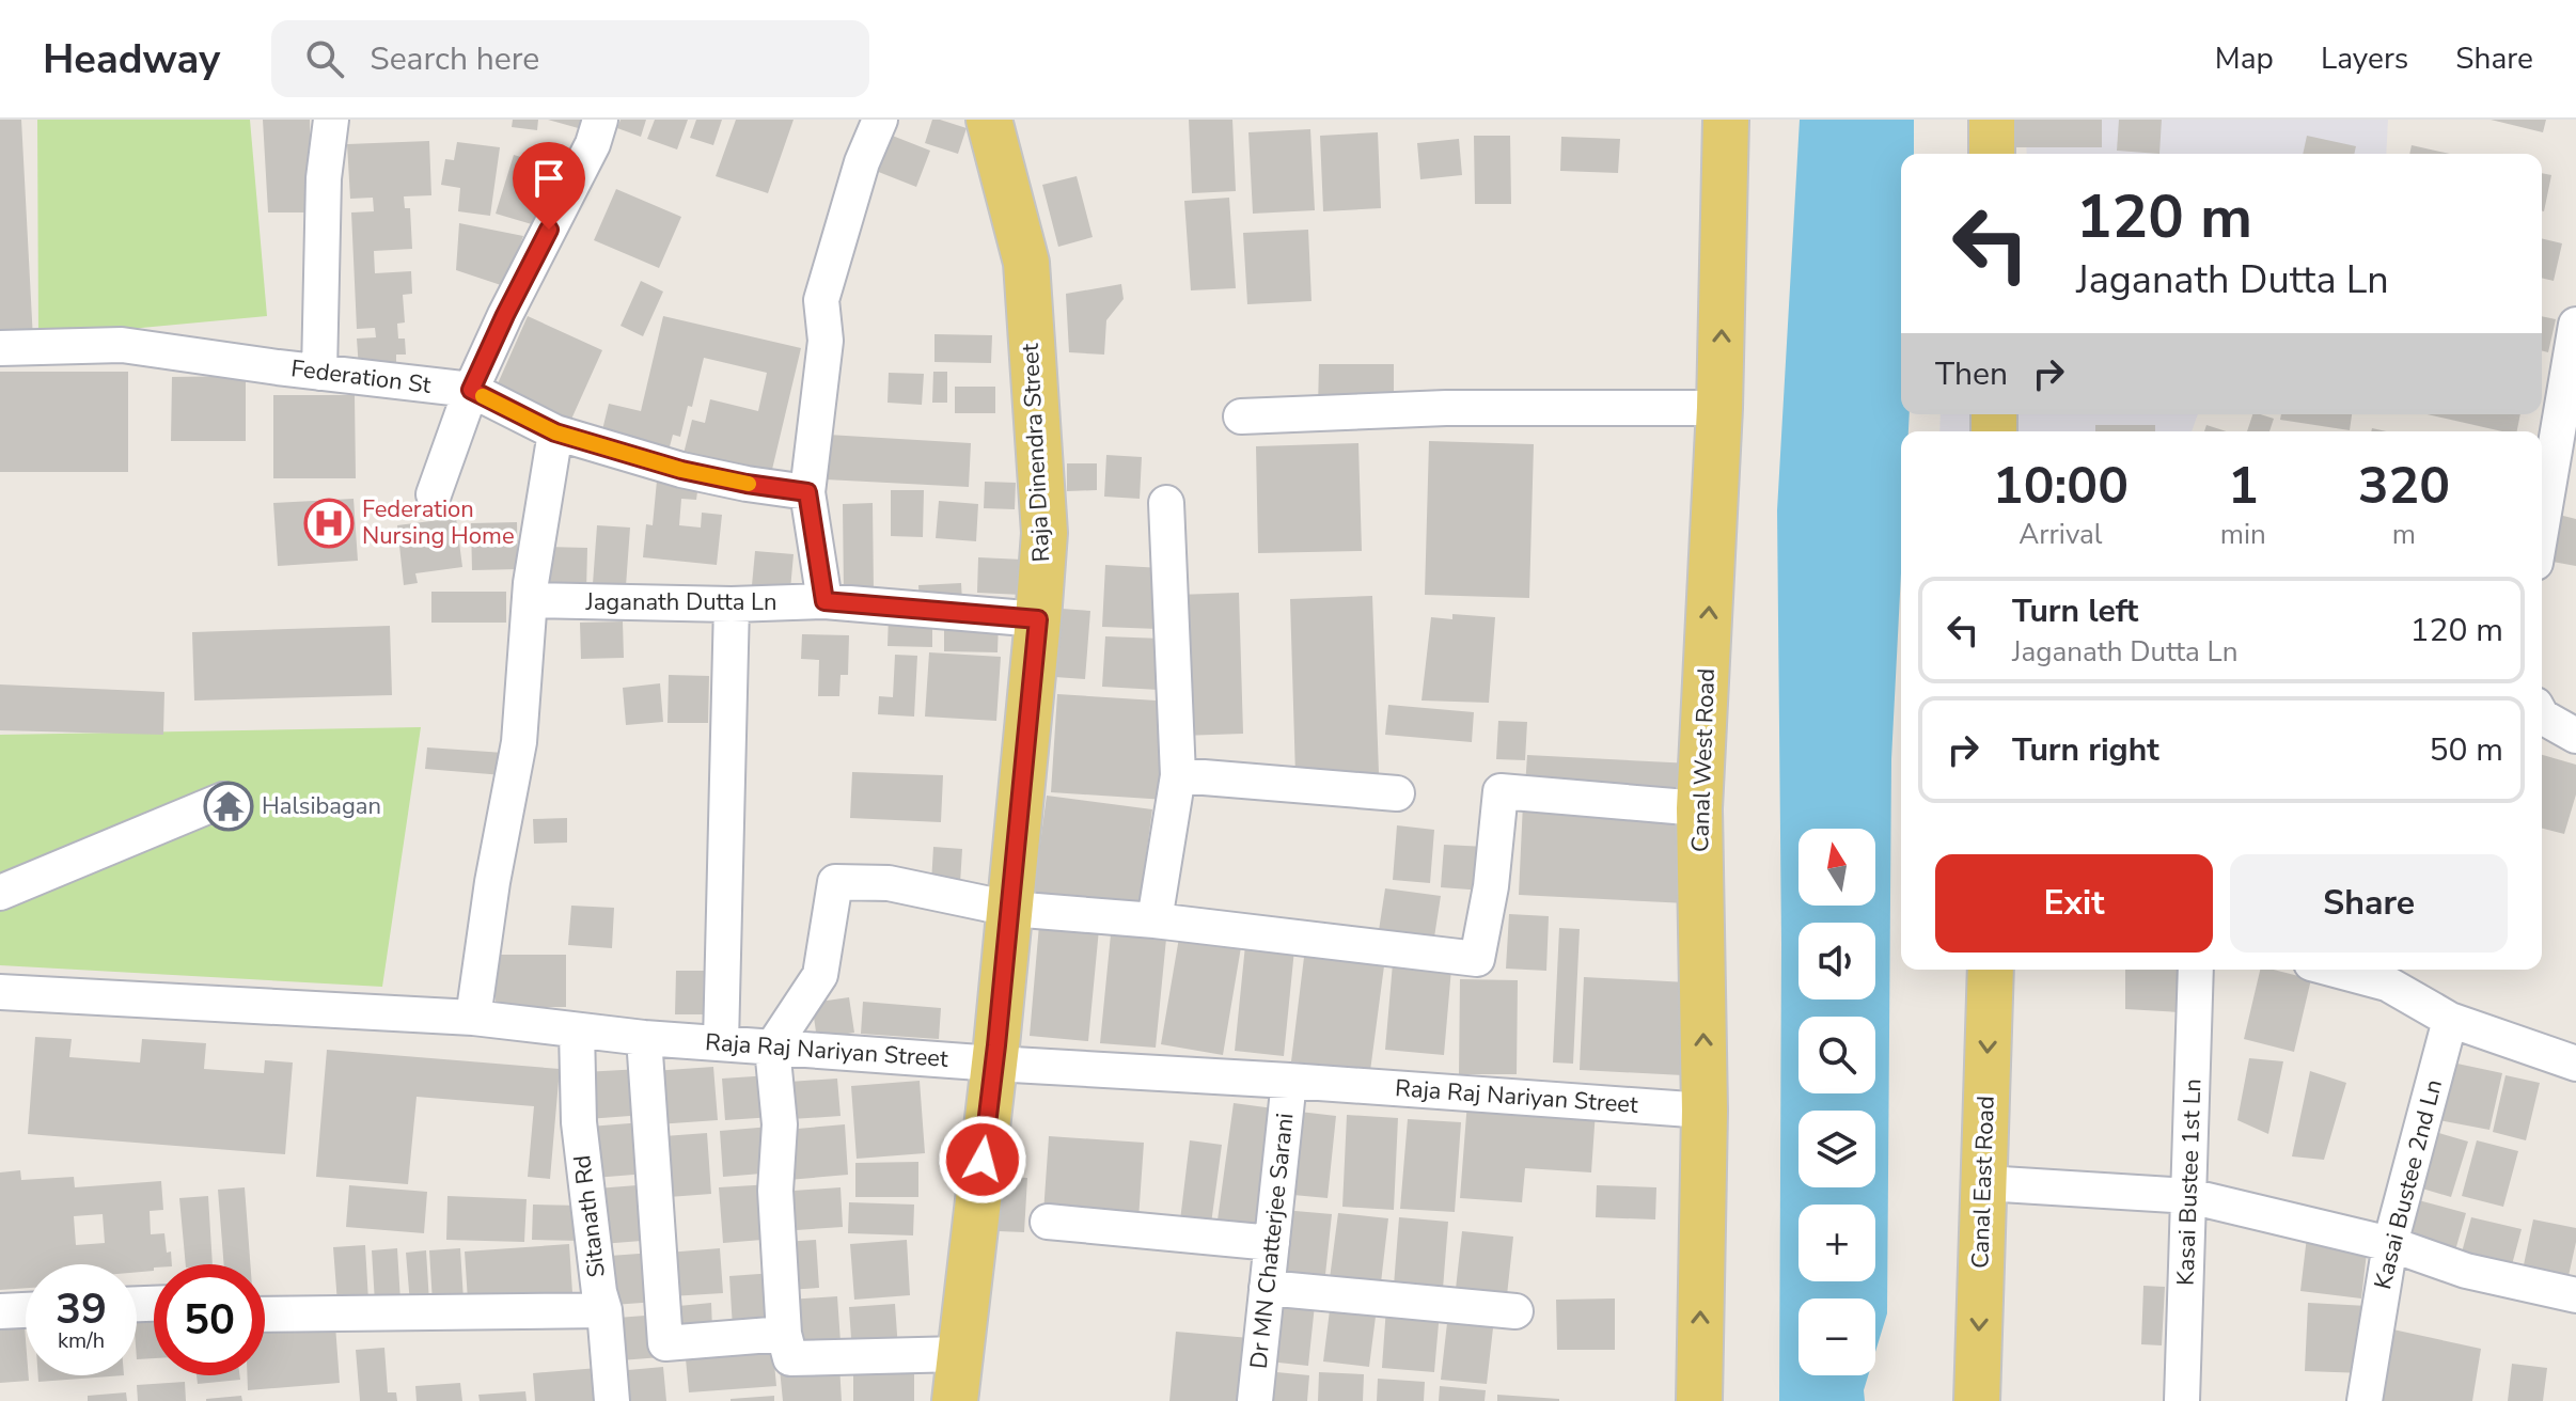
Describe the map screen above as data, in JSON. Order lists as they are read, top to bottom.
{
  "streets": {
    "main road": ["Raja Dinendra Street", "Canal West Road", "Canal East Road"],
    "street": [
      "Federation St",
      "Jaganath Dutta Ln",
      "Raja Raj Nariyan Street",
      "Kasai Bustee 1st Ln",
      "Kasai Bustee 2nd Ln",
      "Sitanath Rd",
      "Dr MN Chatterjee Sarani"
    ]
  },
  "crossings": [
    ["Raja Dinendra Street", "Jaganath Dutta Ln"],
    ["Raja Dinendra Street", "Raja Raj Nariyan Street"],
    ["Canal West Road", "Raja Raj Nariyan Street"],
    ["Raja Raj Nariyan Street", "Sitanath Rd"],
    ["Raja Raj Nariyan Street", "Dr MN Chatterjee Sarani"]
  ],
  "one_way": ["Canal West Road", "Canal East Road"],
  "places": {
    "hospital": ["Federation Nursing Home"],
    "temple": ["Halsibagan"]
  },
  "north": "top",
  "page": {
    "header": "Headway",
    "search": "Search here",
    "nav": ["Map", "Layers", "Share"],
    "turn": ["120 m", "Jaganath Dutta Ln"],
    "then": "Then",
    "eta": [
      "10:00",
      "Arrival",
      "1",
      "min",
      "320",
      "m"
    ],
    "list": [
      {
        "name": "Turn left",
        "note": "Jaganath Dutta Ln",
        "value": "120 m"
      },
      {
        "name": "Turn right",
        "value": "50 m"
      }
    ],
    "map_buttons": ["+", "−"],
    "buttons": ["Exit", "Share"],
    "speed": "39 km/h",
    "limit": "50"
  }
}
